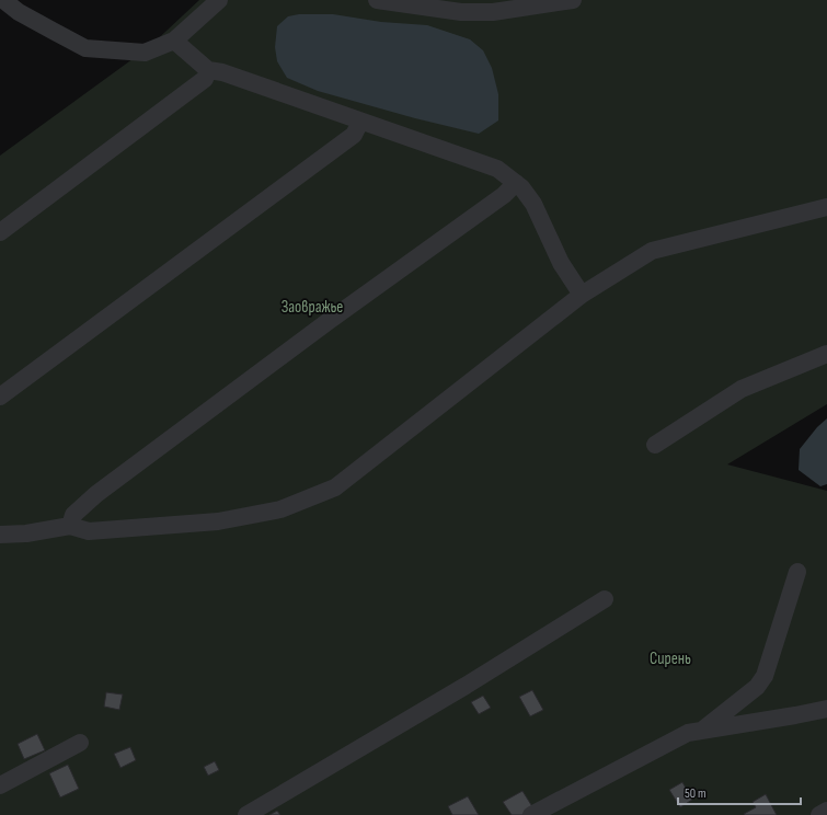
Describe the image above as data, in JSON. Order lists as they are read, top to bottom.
{
  "parks": ["Заовражье", "Сирень"],
  "scale_bar": "50 m"
}
